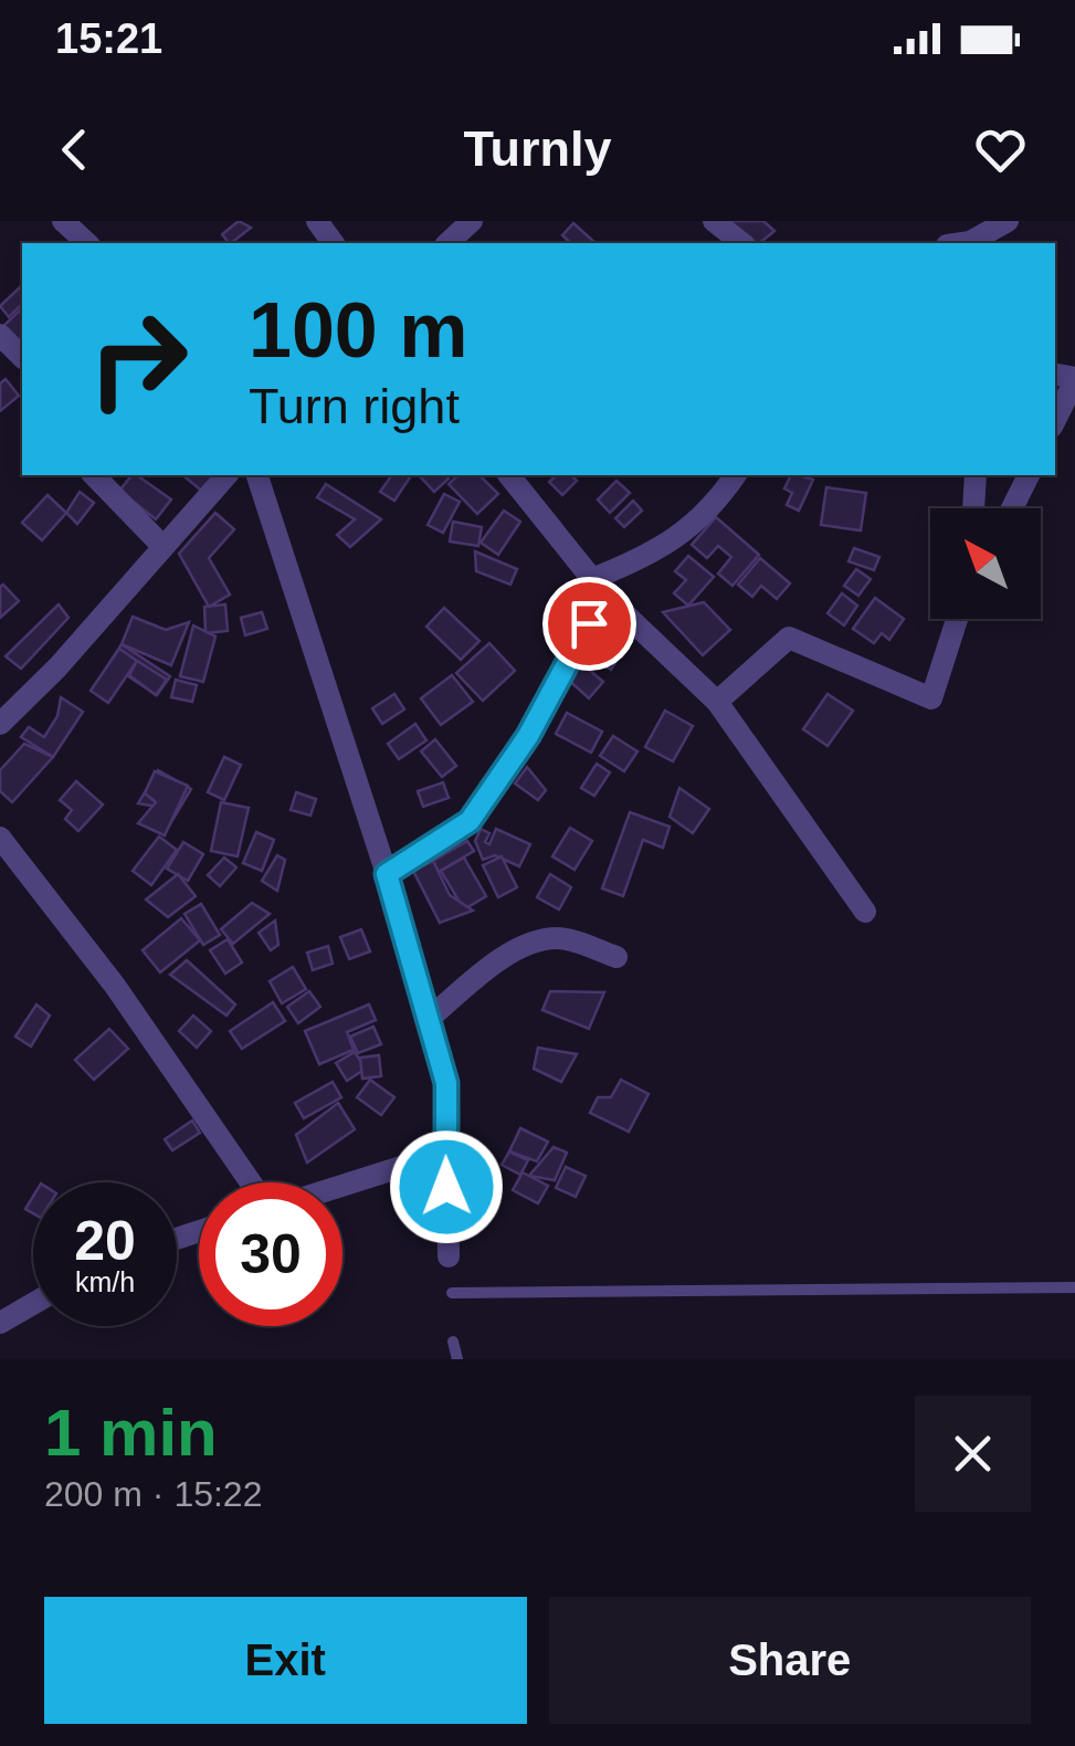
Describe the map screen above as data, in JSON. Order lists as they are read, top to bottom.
{
  "north": "top left",
  "page": {
    "status": "15:21",
    "header": "Turnly",
    "turn": ["100 m", "Turn right"],
    "speed": "20 km/h",
    "limit": "30",
    "heading": ["1 min", "200 m · 15:22"],
    "buttons": ["Exit", "Share"]
  }
}
